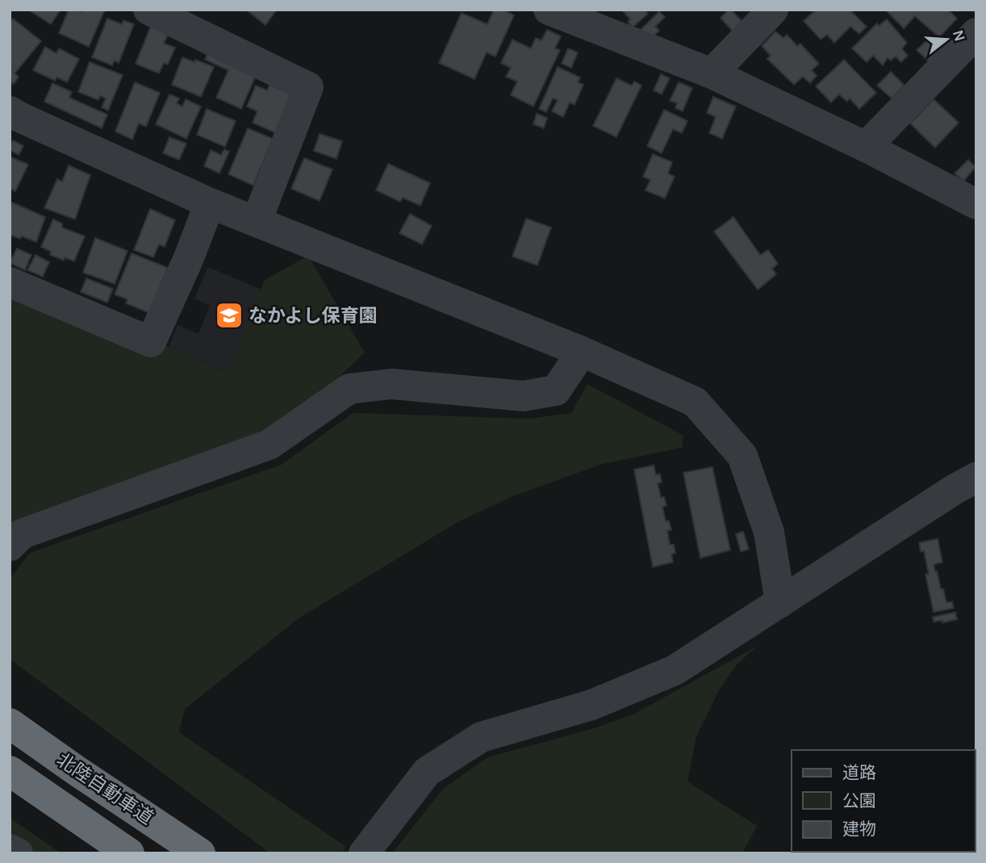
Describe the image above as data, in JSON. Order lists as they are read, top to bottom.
{
  "streets": {
    "highway": ["北陸自動車道"]
  },
  "places": {
    "school or university": ["なかよし保育園"]
  },
  "legend": ["道路", "公園", "建物"],
  "north": "right"
}
